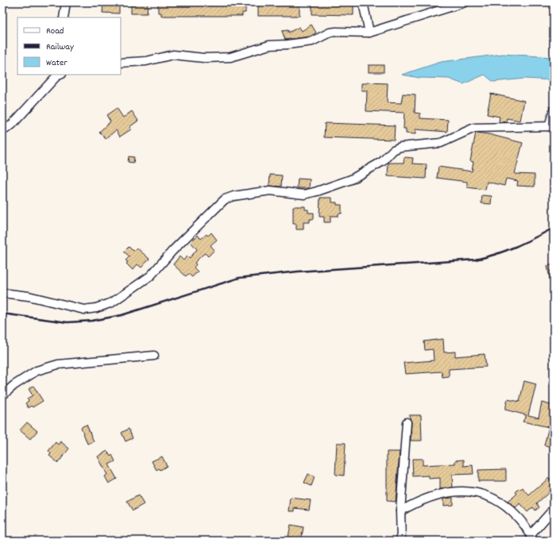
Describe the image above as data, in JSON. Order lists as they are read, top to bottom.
{
  "legend": ["Road", "Railway", "Water"]
}
